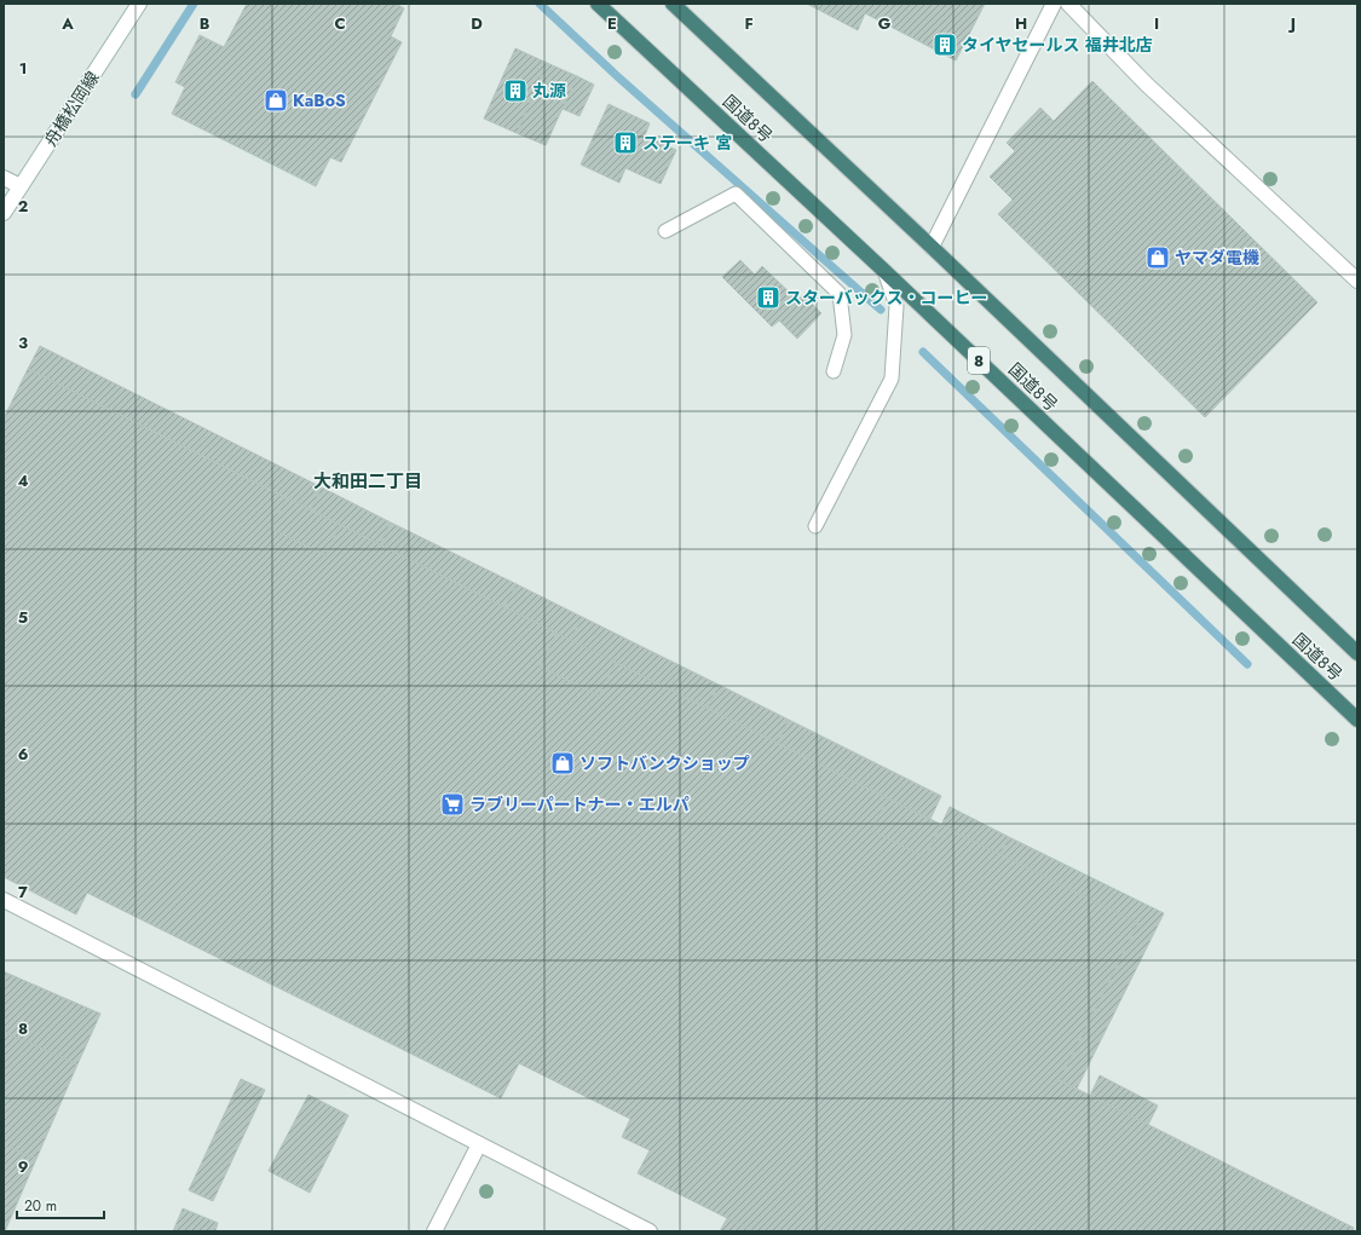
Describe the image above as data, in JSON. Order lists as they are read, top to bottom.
{
  "streets": {
    "highway": ["国道8号", "8"],
    "street": ["舟橋松岡線"]
  },
  "districts": ["大和田二丁目"],
  "places": {
    "building": [
      "タイヤセールス 福井北店",
      "丸源",
      "ステーキ 宮",
      "スターバックス・コーヒー"
    ],
    "shop": ["KaBoS", "ヤマダ電機", "ソフトバンクショップ"],
    "supermarket": ["ラブリーパートナー・エルパ"]
  },
  "scale_bar": "20 m",
  "grid": {
    "columns": [
      "A",
      "B",
      "C",
      "D",
      "E",
      "F",
      "G",
      "H",
      "I",
      "J"
    ],
    "rows": [
      "1",
      "2",
      "3",
      "4",
      "5",
      "6",
      "7",
      "8",
      "9"
    ]
  }
}
